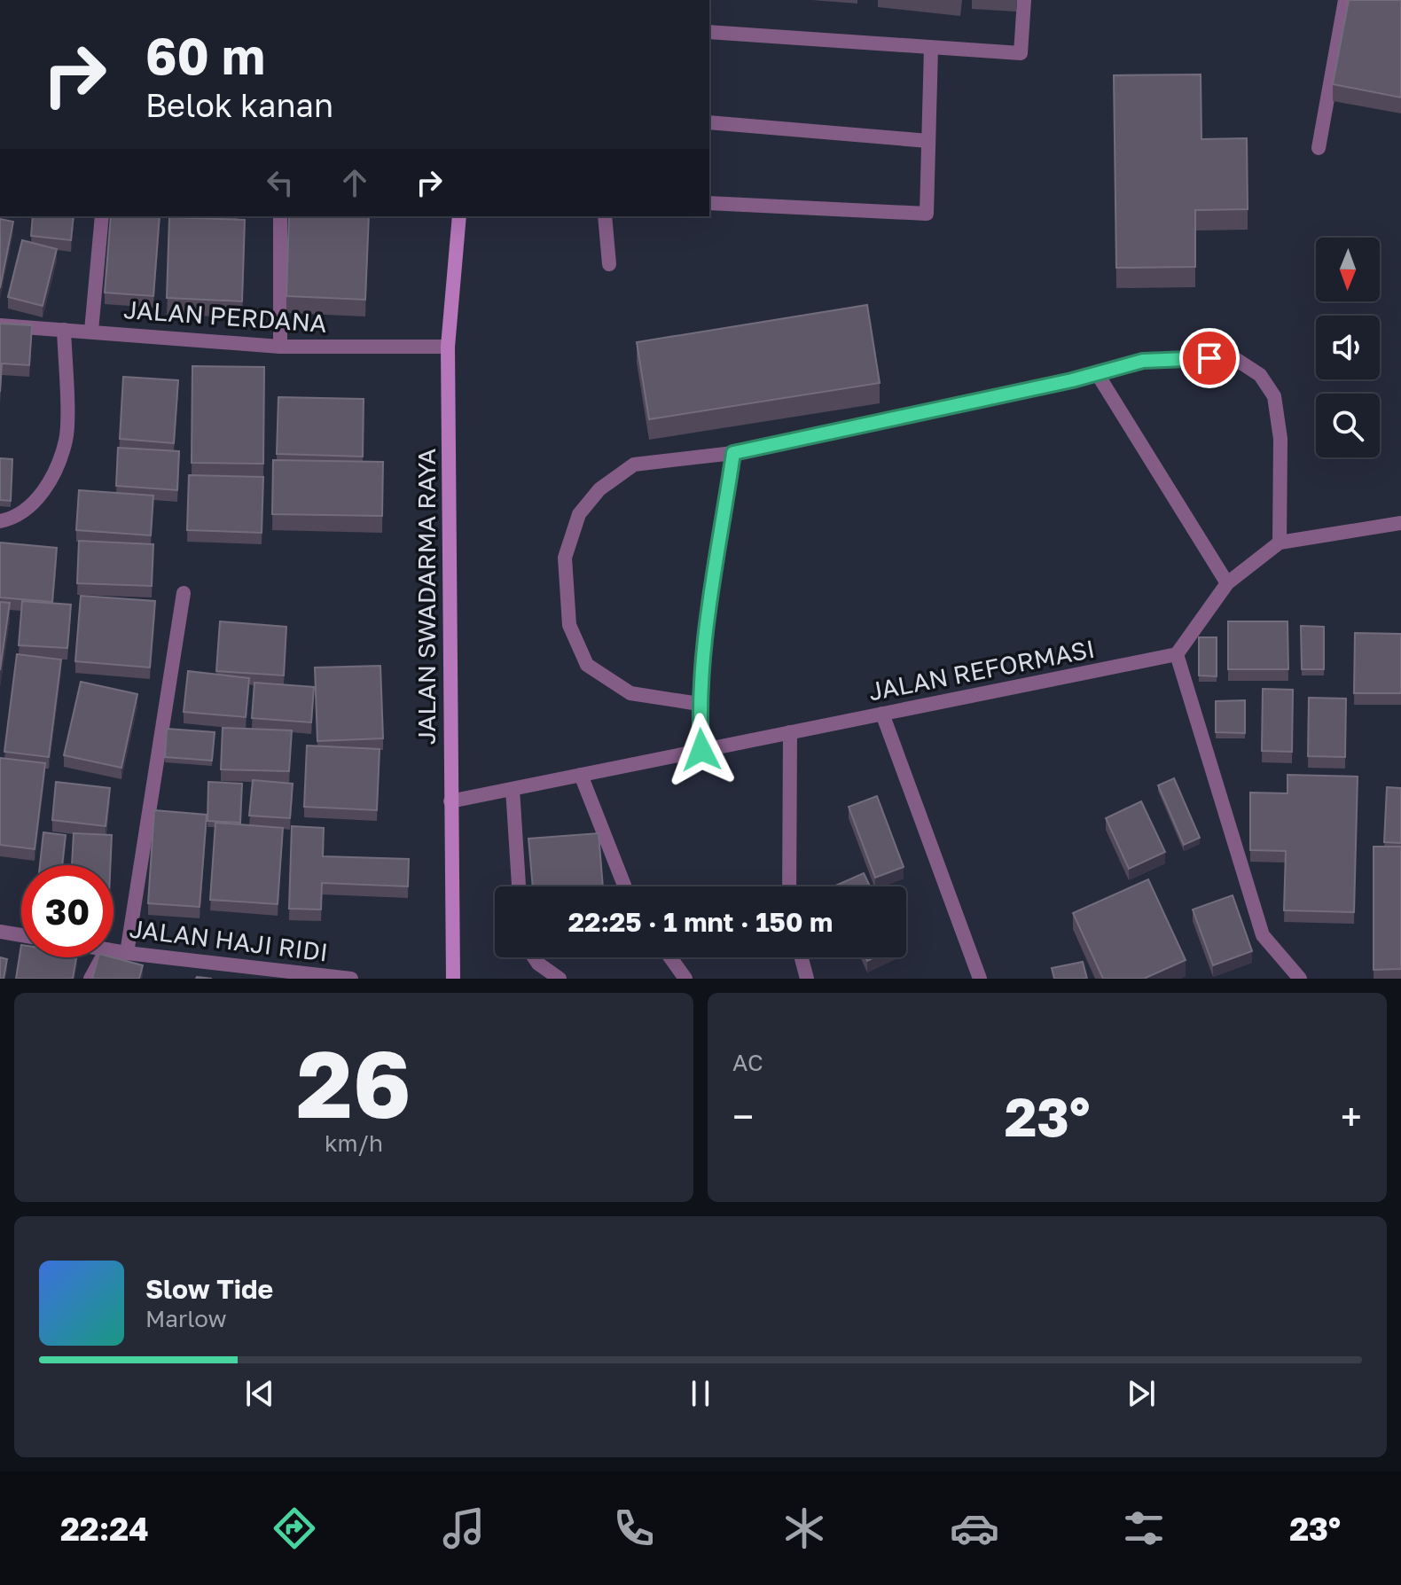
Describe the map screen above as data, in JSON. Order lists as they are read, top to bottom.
{
  "streets": {
    "main road": ["JALAN SWADARMA RAYA"],
    "street": ["JALAN PERDANA", "JALAN REFORMASI", "JALAN HAJI RIDI"]
  },
  "crossings": [
    ["JALAN PERDANA", "JALAN SWADARMA RAYA"],
    ["JALAN SWADARMA RAYA", "JALAN REFORMASI"]
  ],
  "north": "bottom",
  "page": {
    "turn": ["60 m", "Belok kanan"],
    "limit": "30",
    "trip": "22:25 · 1 mnt · 150 m",
    "tile": [
      ["26", "km/h"],
      "AC"
    ],
    "heat": ["−", "23°", "+"],
    "song": ["Slow Tide", "Marlow"],
    "tabs": ["22:24", "23°"]
  }
}
